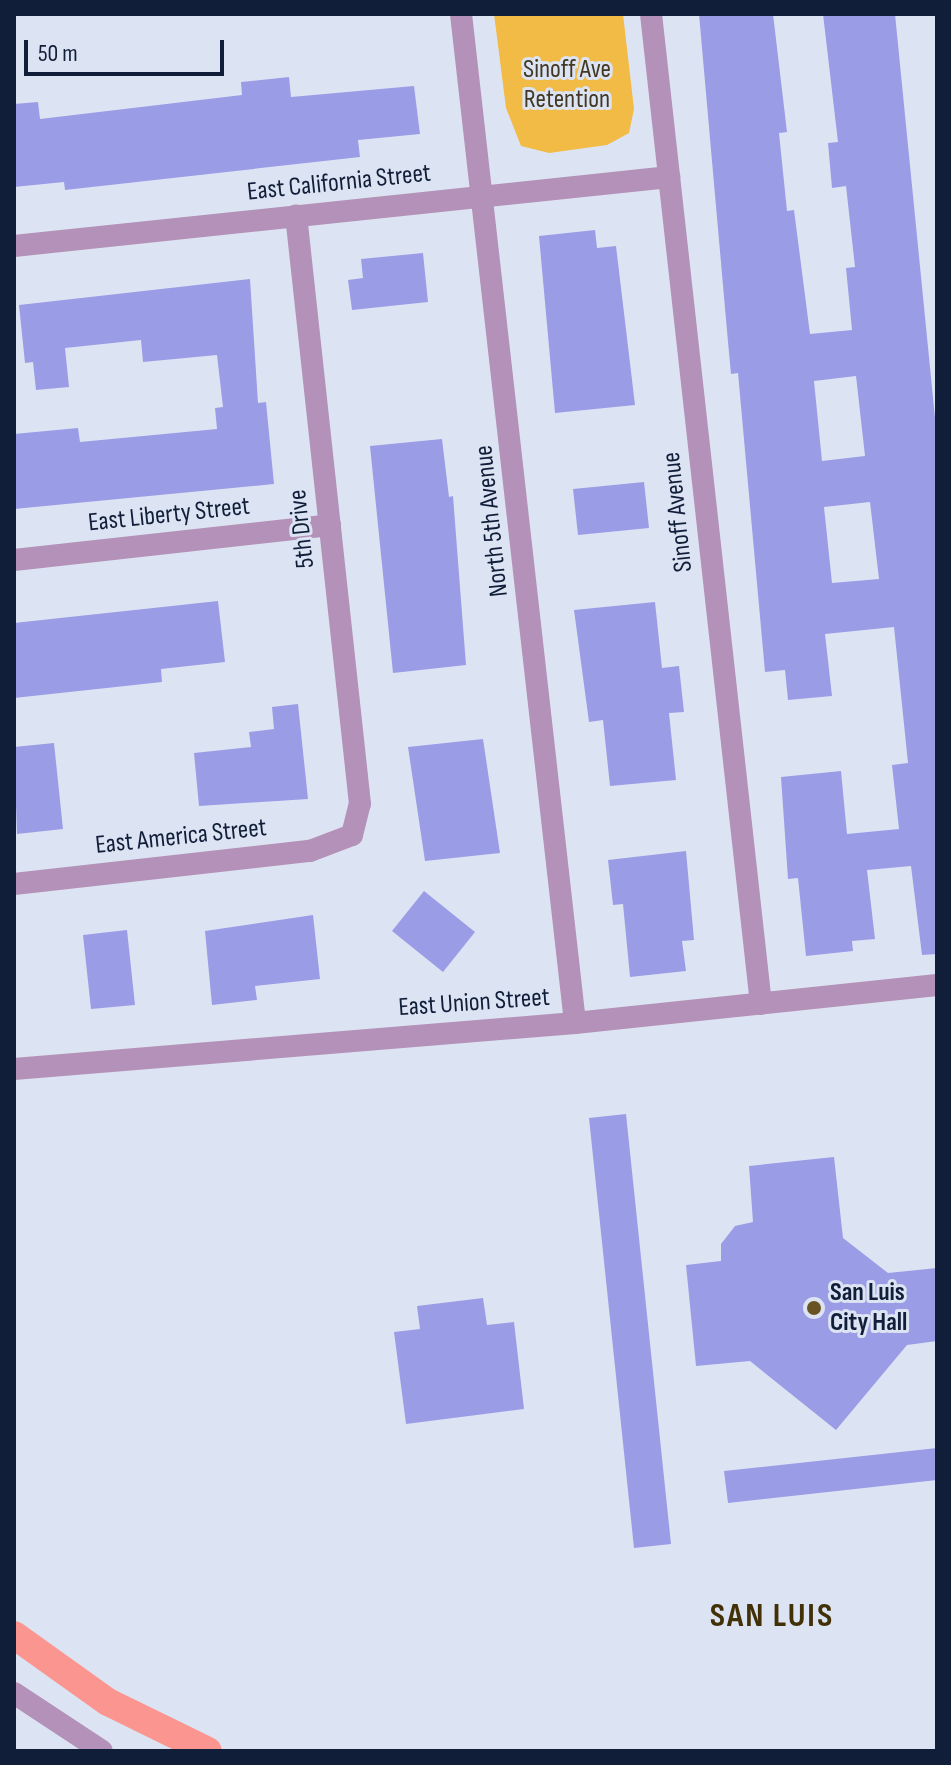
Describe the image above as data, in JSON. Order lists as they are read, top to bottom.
{
  "streets": {
    "street": [
      "East California Street",
      "Sinoff Avenue",
      "East Liberty Street",
      "North 5th Avenue",
      "5th Drive",
      "East America Street",
      "East Union Street"
    ]
  },
  "crossings": [
    ["East California Street", "Sinoff Avenue"],
    ["East California Street", "North 5th Avenue"],
    ["East California Street", "5th Drive"],
    ["Sinoff Avenue", "East Union Street"],
    ["East Liberty Street", "5th Drive"],
    ["North 5th Avenue", "East Union Street"],
    ["5th Drive", "East America Street"]
  ],
  "districts": ["SAN LUIS"],
  "parks": ["Sinoff Ave Retention"],
  "places": ["San Luis City Hall"],
  "scale_bar": "50 m"
}
